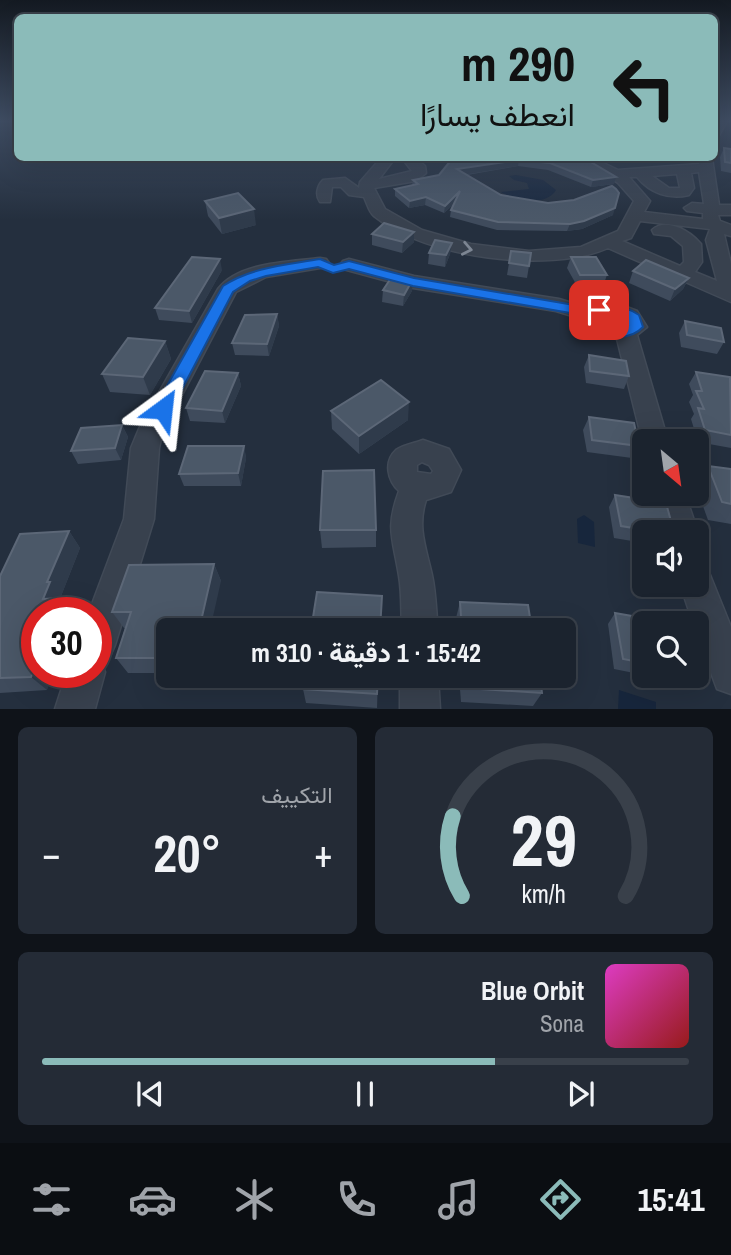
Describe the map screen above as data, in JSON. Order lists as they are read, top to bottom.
{
  "north": "bottom right",
  "page": {
    "turn": ["290 m", "انعطف يسارًا"],
    "limit": "30",
    "trip": "15:42 · 1 دقيقة · 310 m",
    "tile": "التكييف",
    "heat": ["−", "20°", "+"],
    "song": ["Blue Orbit", "Sona"],
    "tabs": "15:41",
    "gauge": ["29", "km/h"]
  }
}
